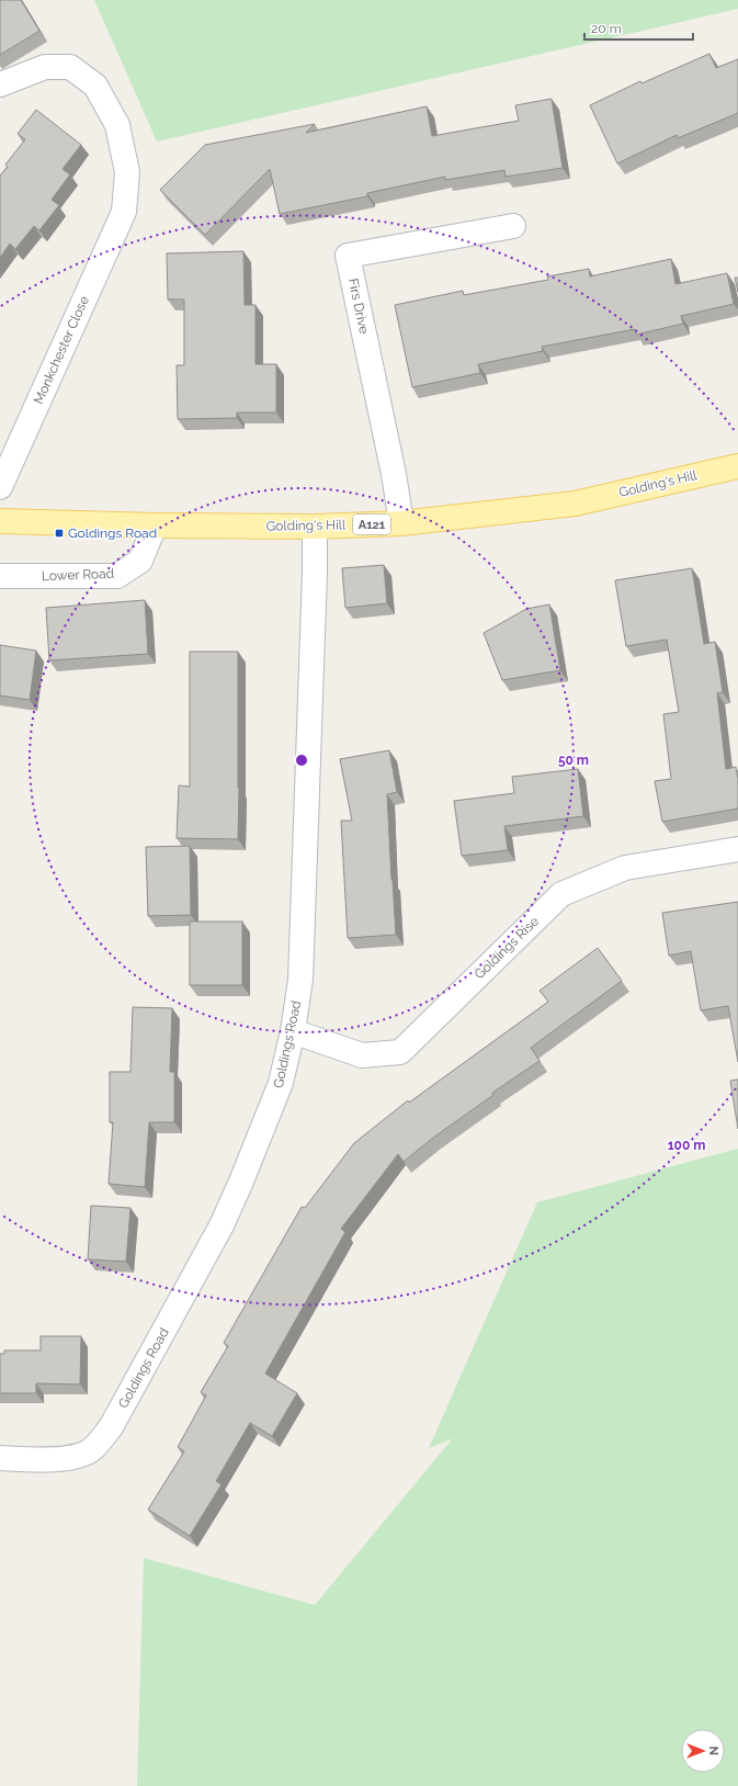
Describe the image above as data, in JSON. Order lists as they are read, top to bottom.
{
  "streets": {
    "main road": ["Golding's Hill", "A121"],
    "street": [
      "Firs Drive",
      "Monkchester Close",
      "Lower Road",
      "Goldings Rise",
      "Goldings Road"
    ]
  },
  "crossings": [
    ["Firs Drive", "Golding's Hill"],
    ["Golding's Hill", "Lower Road"],
    ["Golding's Hill", "Goldings Road"],
    ["Goldings Rise", "Goldings Road"]
  ],
  "places": {
    "transit": ["Goldings Road"]
  },
  "scale_bar": "20 m",
  "north": "right",
  "rings": ["50 m", "100 m"]
}
